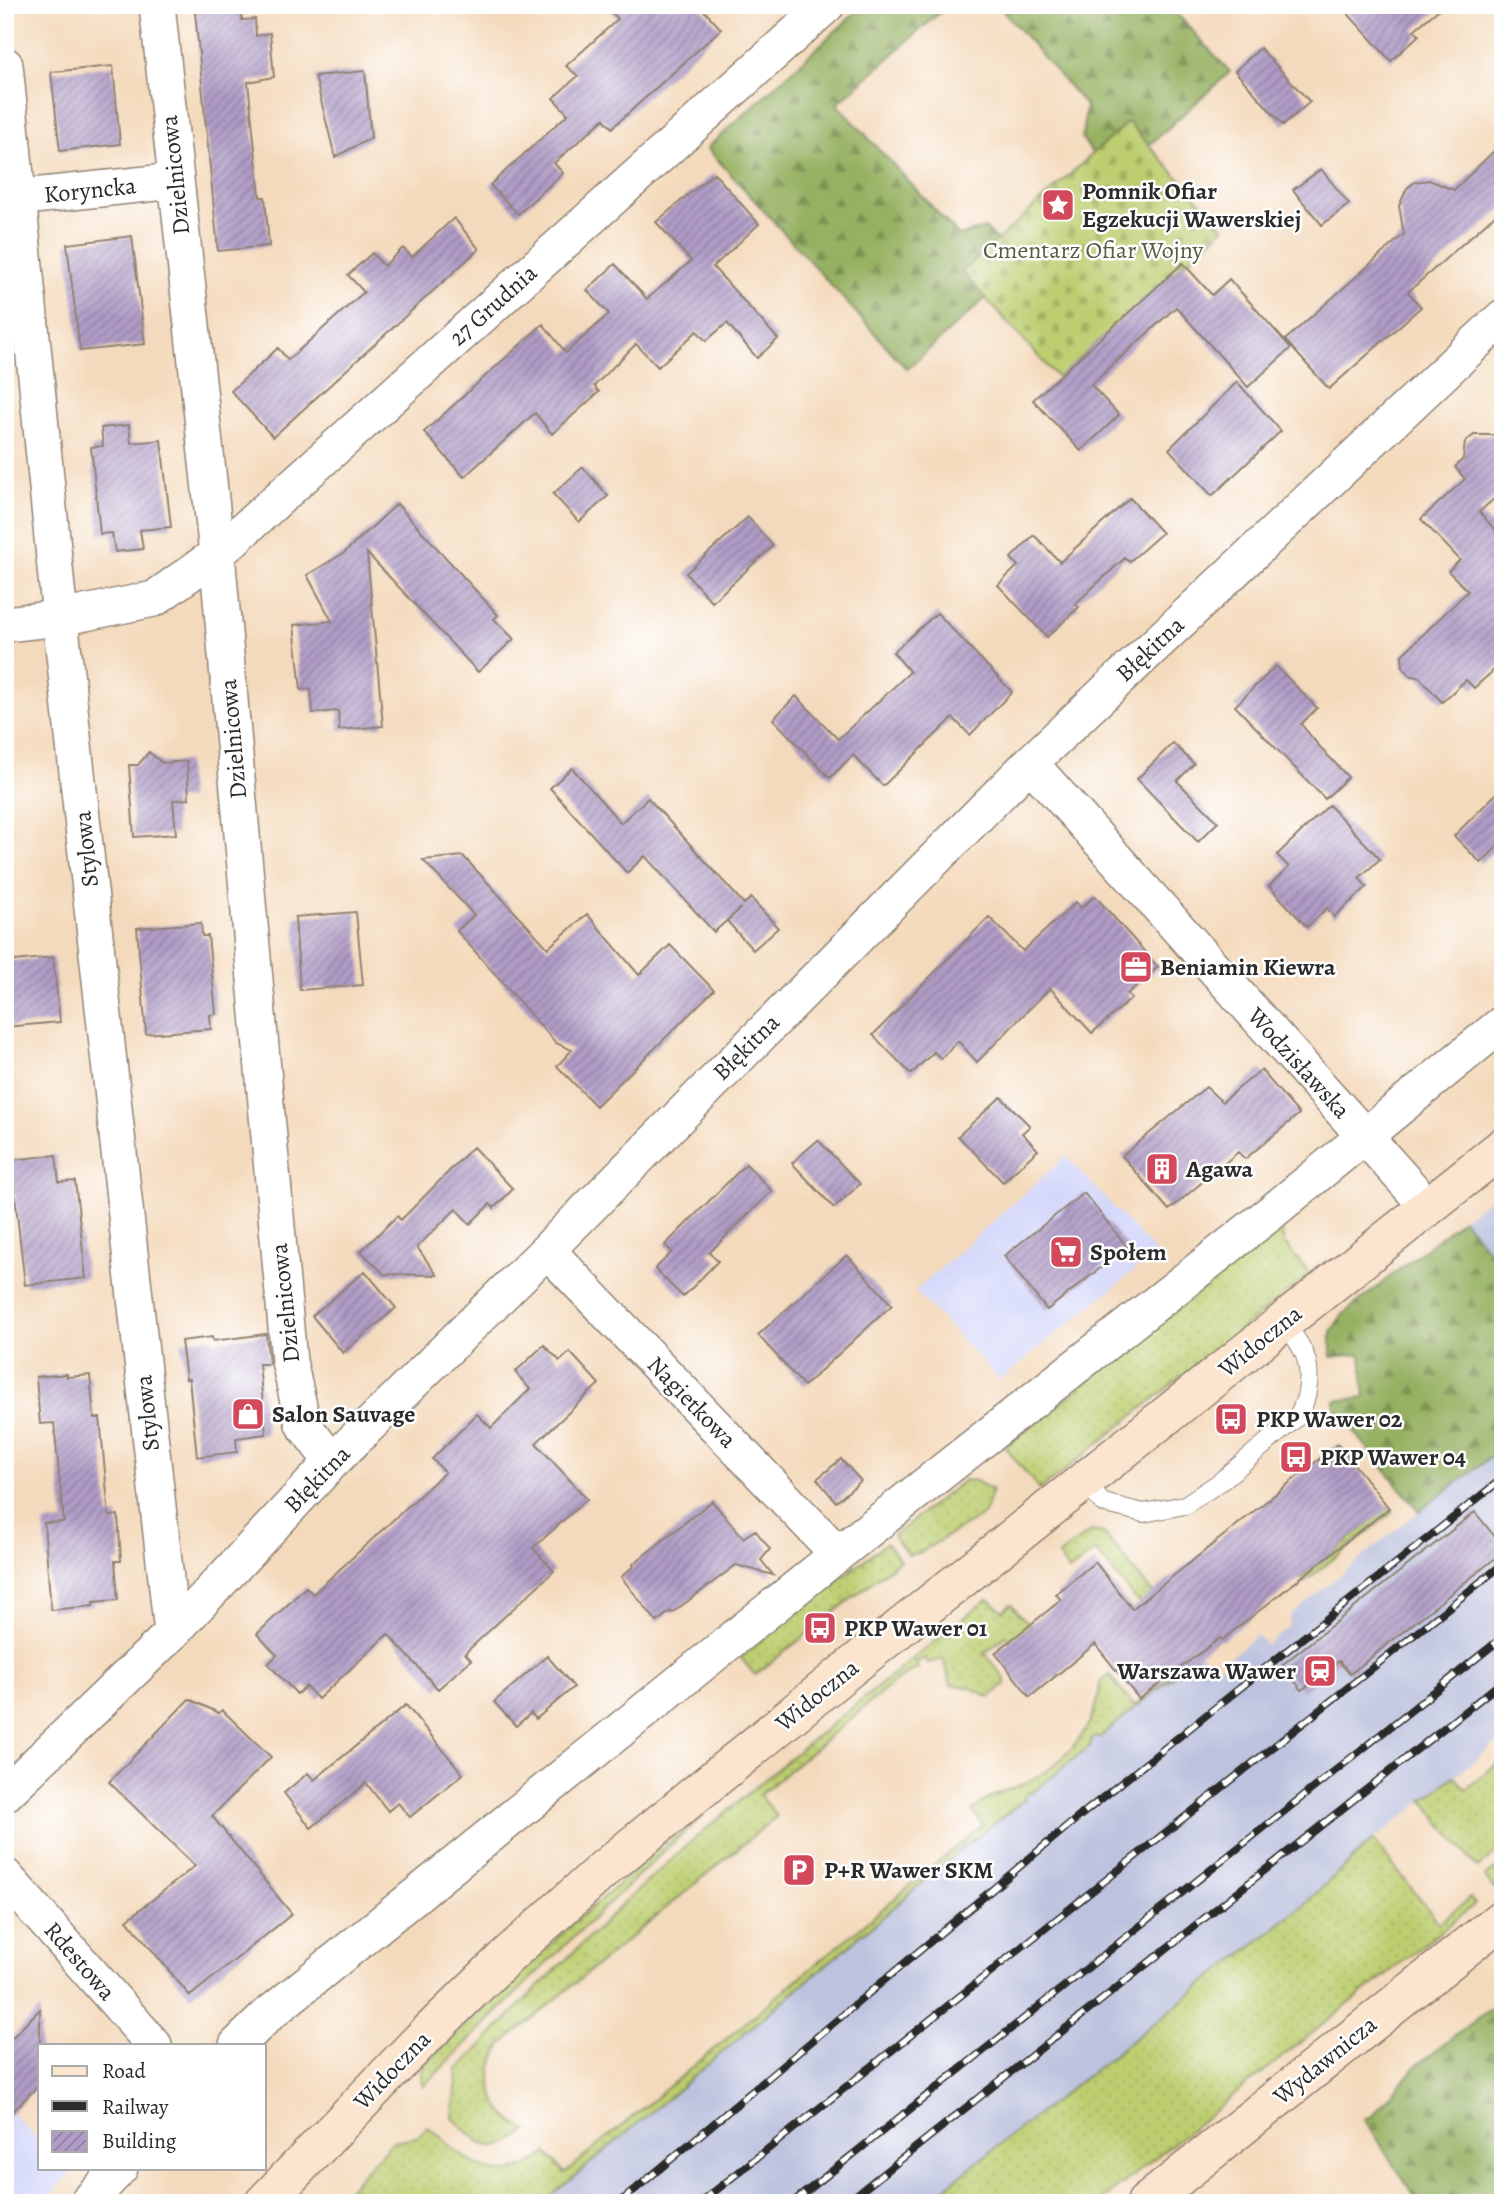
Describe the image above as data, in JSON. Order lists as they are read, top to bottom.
{
  "streets": {
    "main road": ["Widoczna", "Wydawnicza"],
    "street": [
      "Dzielnicowa",
      "Koryncka",
      "27 Grudnia",
      "Błękitna",
      "Stylowa",
      "Wodzisławska",
      "Nagietkowa",
      "Rdestowa"
    ]
  },
  "crossings": [
    ["Dzielnicowa", "Koryncka"],
    ["Dzielnicowa", "27 Grudnia"],
    ["Dzielnicowa", "Błękitna"],
    ["Koryncka", "Stylowa"],
    ["27 Grudnia", "Stylowa"],
    ["Błękitna", "Stylowa"],
    ["Błękitna", "Wodzisławska"],
    ["Błękitna", "Nagietkowa"],
    ["Wodzisławska", "Widoczna"]
  ],
  "parks": ["Cmentarz Ofiar Wojny"],
  "places": {
    "place": ["Pomnik Ofiar Egzekucji Wawerskiej"],
    "office": ["Beniamin Kiewra"],
    "building": ["Agawa"],
    "supermarket": ["Społem"],
    "shop": ["Salon Sauvage"],
    "bus stop": ["PKP Wawer 02", "PKP Wawer 04", "PKP Wawer 01"],
    "station": ["Warszawa Wawer"],
    "parking": ["P+R Wawer SKM"]
  },
  "legend": ["Road", "Railway", "Building"]
}
